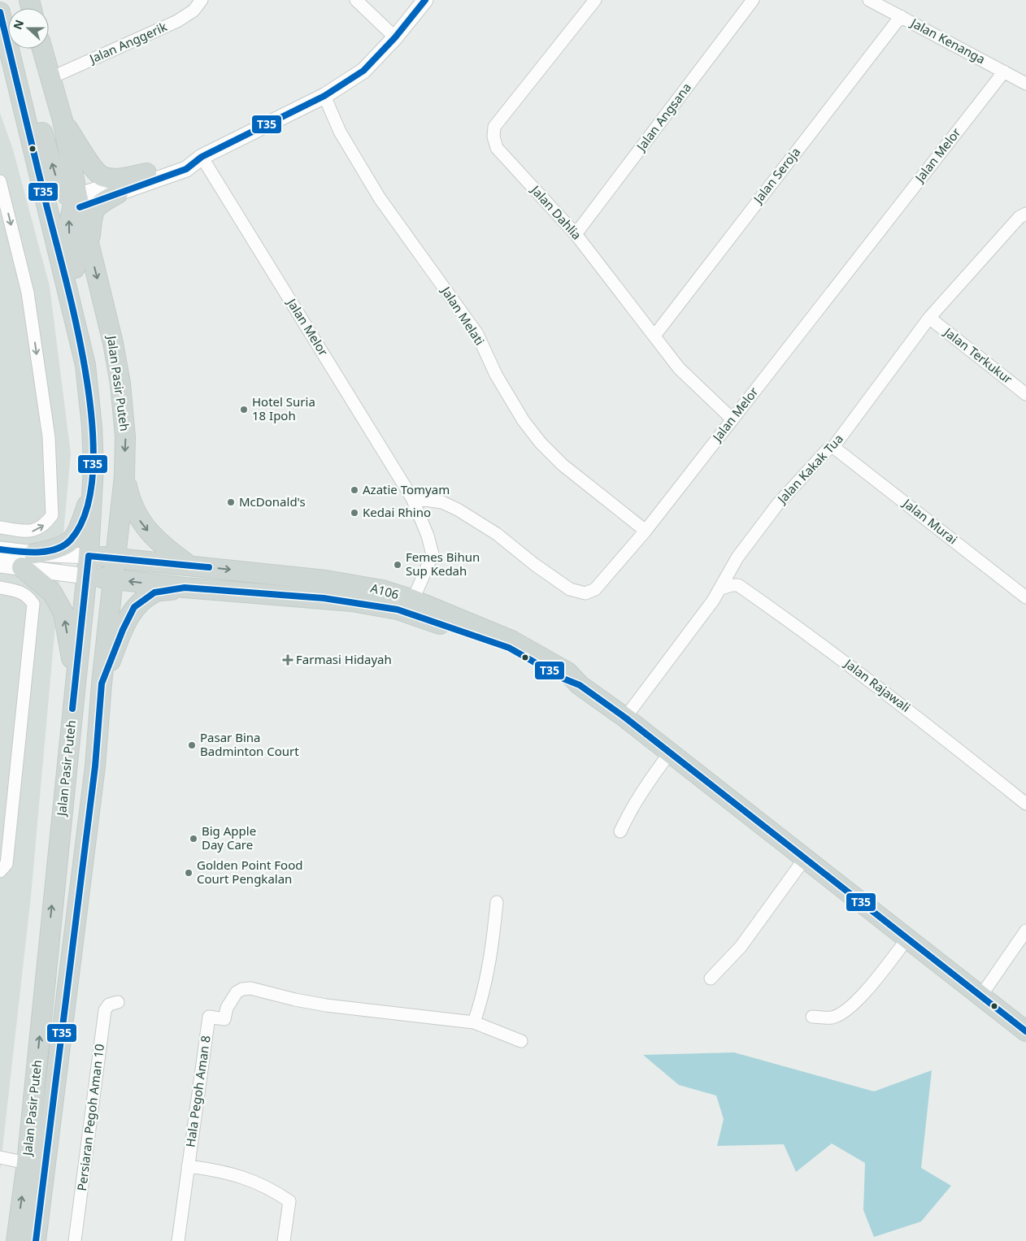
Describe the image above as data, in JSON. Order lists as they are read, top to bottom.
{
  "streets": {
    "main road": ["Jalan Pasir Puteh", "A106"],
    "street": [
      "Jalan Kenanga",
      "Jalan Anggerik",
      "Jalan Angsana",
      "Jalan Melor",
      "Jalan Seroja",
      "Jalan Dahlia",
      "Jalan Melati",
      "Jalan Terkukur",
      "Jalan Kakak Tua",
      "Jalan Murai",
      "Jalan Rajawali",
      "Hala Pegoh Aman 8",
      "Persiaran Pegoh Aman 10"
    ]
  },
  "crossings": [
    ["Jalan Kenanga", "Jalan Melor"],
    ["Jalan Kenanga", "Jalan Seroja"],
    ["Jalan Anggerik", "Jalan Pasir Puteh"],
    ["Jalan Angsana", "Jalan Dahlia"],
    ["Jalan Melor", "Jalan Dahlia"],
    ["Jalan Melor", "Jalan Melati"],
    ["Jalan Melor", "A106"],
    ["Jalan Seroja", "Jalan Dahlia"],
    ["Jalan Terkukur", "Jalan Kakak Tua"],
    ["Jalan Kakak Tua", "Jalan Murai"],
    ["Jalan Kakak Tua", "A106"],
    ["Jalan Kakak Tua", "Jalan Rajawali"]
  ],
  "places": {
    "other": [
      "Hotel Suria 18 Ipoh",
      "Azatie Tomyam",
      "McDonald's",
      "Kedai Rhino",
      "Femes Bihun Sup Kedah",
      "Pasar Bina Badminton Court",
      "Big Apple Day Care",
      "Golden Point Food Court Pengkalan"
    ],
    "health": ["Farmasi Hidayah"]
  },
  "lines": ["transit line T35"],
  "north": "left"
}
